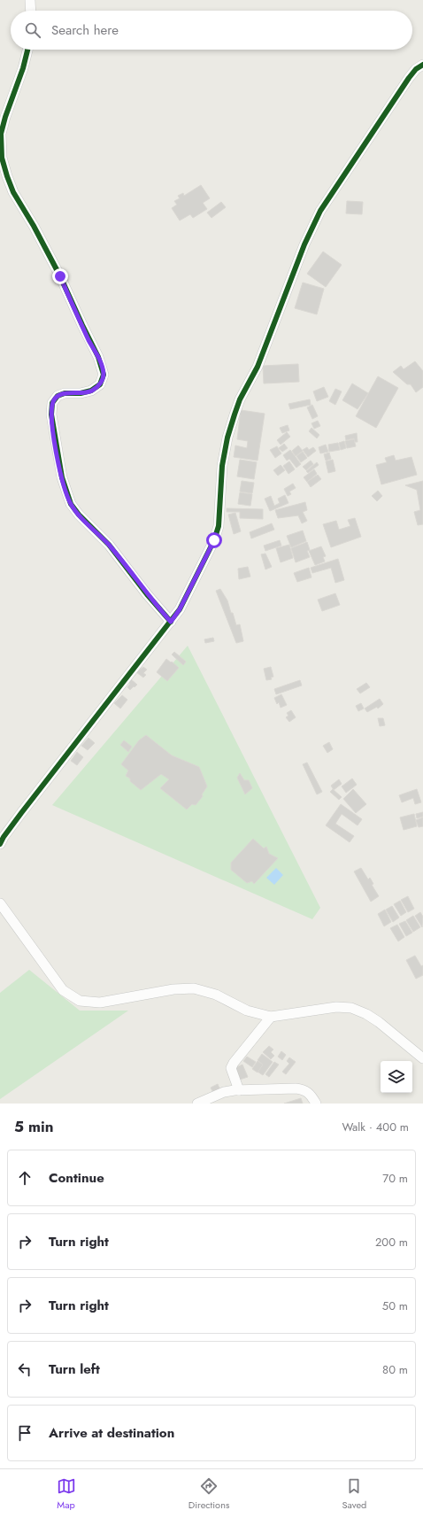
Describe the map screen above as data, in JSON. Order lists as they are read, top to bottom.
{
  "page": {
    "search": "Search here",
    "heading": ["5 min", "Walk · 400 m"],
    "list": [
      ["Continue", "70 m"],
      ["Turn right", "200 m"],
      ["Turn right", "50 m"],
      ["Turn left", "80 m"],
      "Arrive at destination"
    ],
    "nav": ["Map", "Directions", "Saved"]
  }
}
